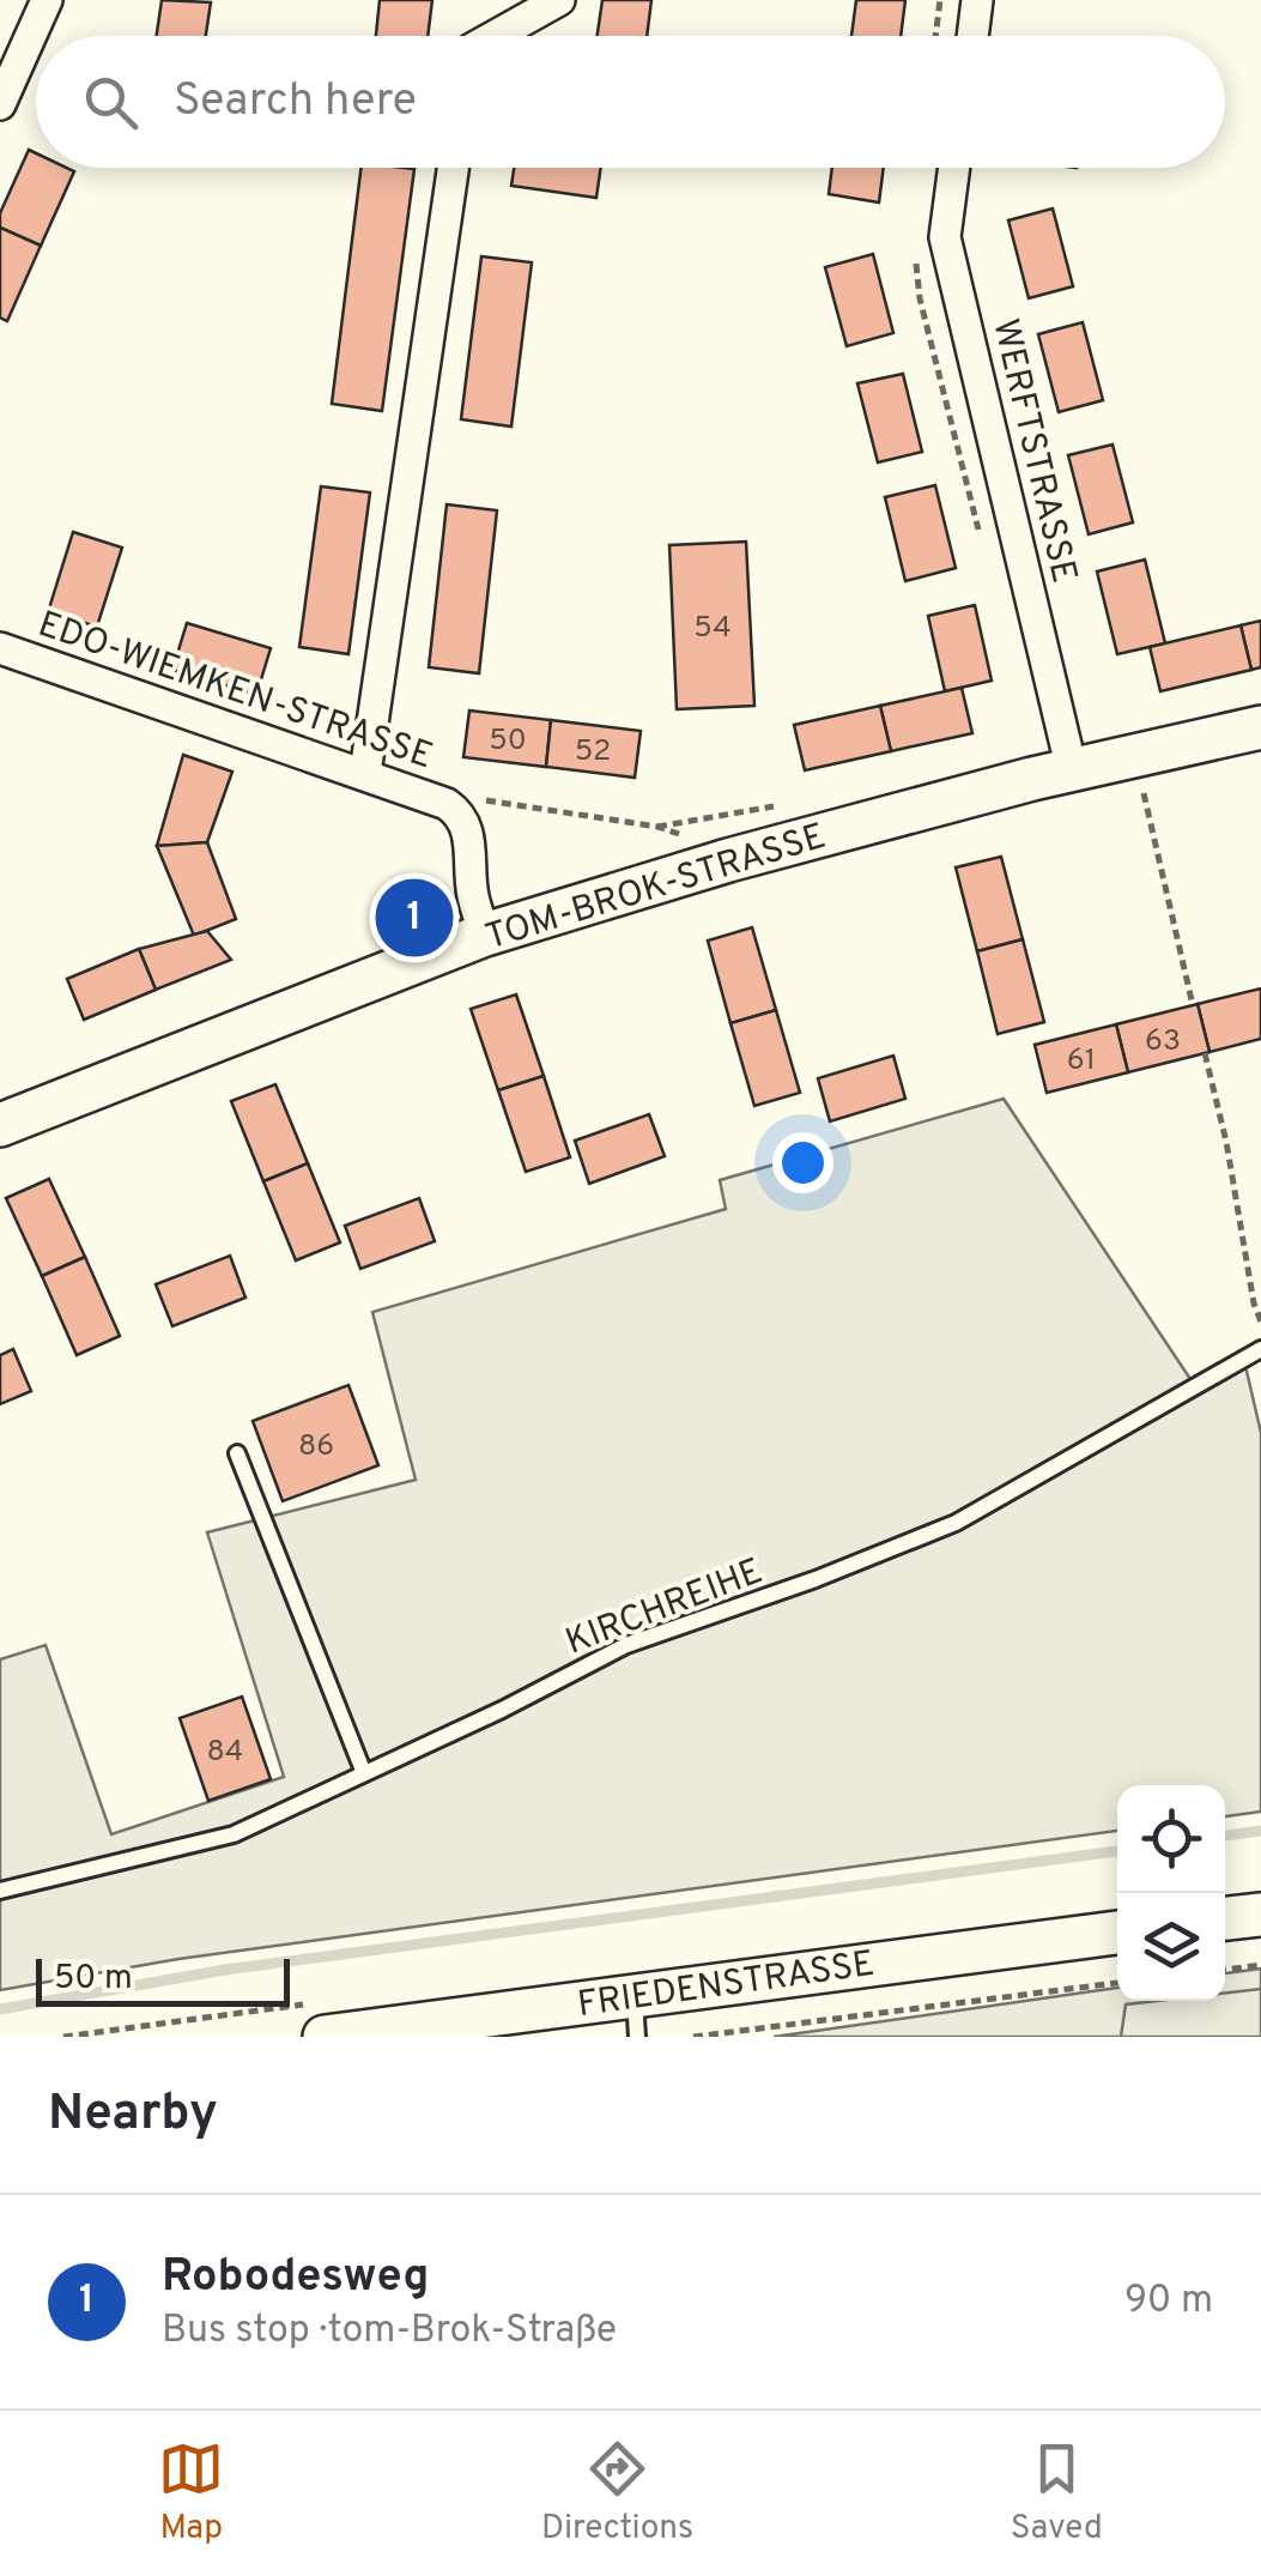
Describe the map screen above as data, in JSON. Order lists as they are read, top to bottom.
{
  "streets": {
    "street": [
      "WERFTSTRASSE",
      "EDO-WIEMKEN-STRASSE",
      "TOM-BROK-STRASSE",
      "FRIEDENSTRASSE"
    ],
    "lane": ["KIRCHREIHE"]
  },
  "crossings": [
    ["WERFTSTRASSE", "TOM-BROK-STRASSE"],
    ["EDO-WIEMKEN-STRASSE", "TOM-BROK-STRASSE"]
  ],
  "house_numbers": [
    "54",
    "50",
    "52",
    "63",
    "61",
    "86",
    "84"
  ],
  "scale_bar": "50 m",
  "page": {
    "search": "Search here",
    "pins": "1",
    "scale": "50 m",
    "heading": "Nearby",
    "list": [
      {
        "mark": "1",
        "name": "Robodesweg",
        "note": "Bus stop · tom-Brok-Straße",
        "value": "90 m"
      }
    ],
    "nav": ["Map", "Directions", "Saved"]
  }
}
